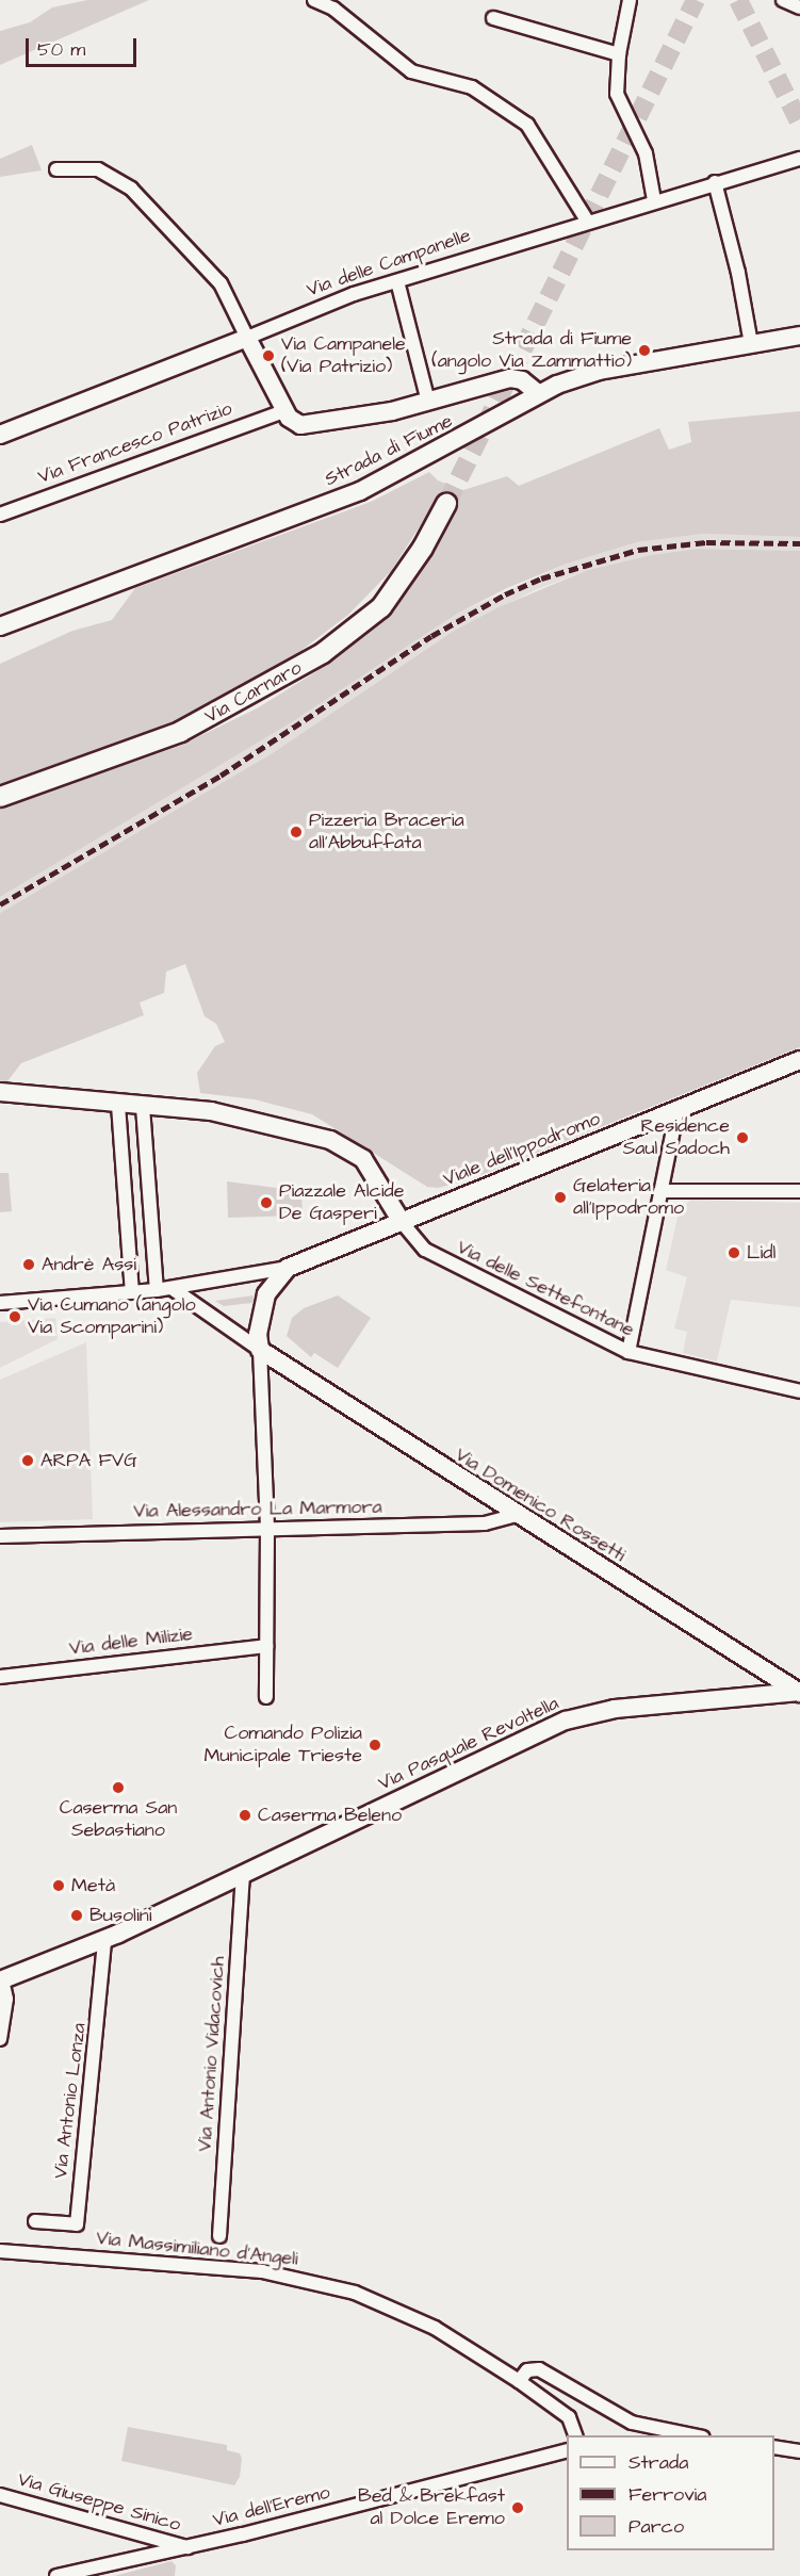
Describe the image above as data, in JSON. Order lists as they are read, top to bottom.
{
  "streets": {
    "main road": ["Via Carnaro"],
    "street": [
      "Via delle Campanelle",
      "Via Francesco Patrizio",
      "Strada di Fiume",
      "Viale dell'Ippodromo",
      "Via delle Settefontane",
      "Via Domenico Rossetti",
      "Via Alessandro La Marmora",
      "Via delle Milizie",
      "Via Pasquale Revoltella",
      "Via Antonio Vidacovich",
      "Via Antonio Lonza",
      "Via Massimiliano d'Angeli",
      "Via Giuseppe Sinico",
      "Via dell'Eremo"
    ]
  },
  "crossings": [
    ["Viale dell'Ippodromo", "Via delle Settefontane"],
    ["Via Domenico Rossetti", "Via Alessandro La Marmora"],
    ["Via Domenico Rossetti", "Via Pasquale Revoltella"],
    ["Via Pasquale Revoltella", "Via Antonio Vidacovich"],
    ["Via Pasquale Revoltella", "Via Antonio Lonza"],
    ["Via Giuseppe Sinico", "Via dell'Eremo"]
  ],
  "places": [
    "Strada di Fiume (angolo Via Zammattio)",
    "Via Campanele (Via Patrizio)",
    "Pizzeria Braceria all'Abbuffata",
    "Residence Saul Sadoch",
    "Gelateria all'Ippodromo",
    "Piazzale Alcide De Gasperi",
    "Lidl",
    "Andrè Assi",
    "Via Cumano (angolo Via Scomparini)",
    "ARPA FVG",
    "Comando Polizia Municipale Trieste",
    "Caserma San Sebastiano",
    "Caserma Beleno",
    "Metà",
    "Busolini",
    "Bed & Brekfast al Dolce Eremo"
  ],
  "legend": ["Strada", "Ferrovia", "Parco"],
  "scale_bar": "50 m"
}
